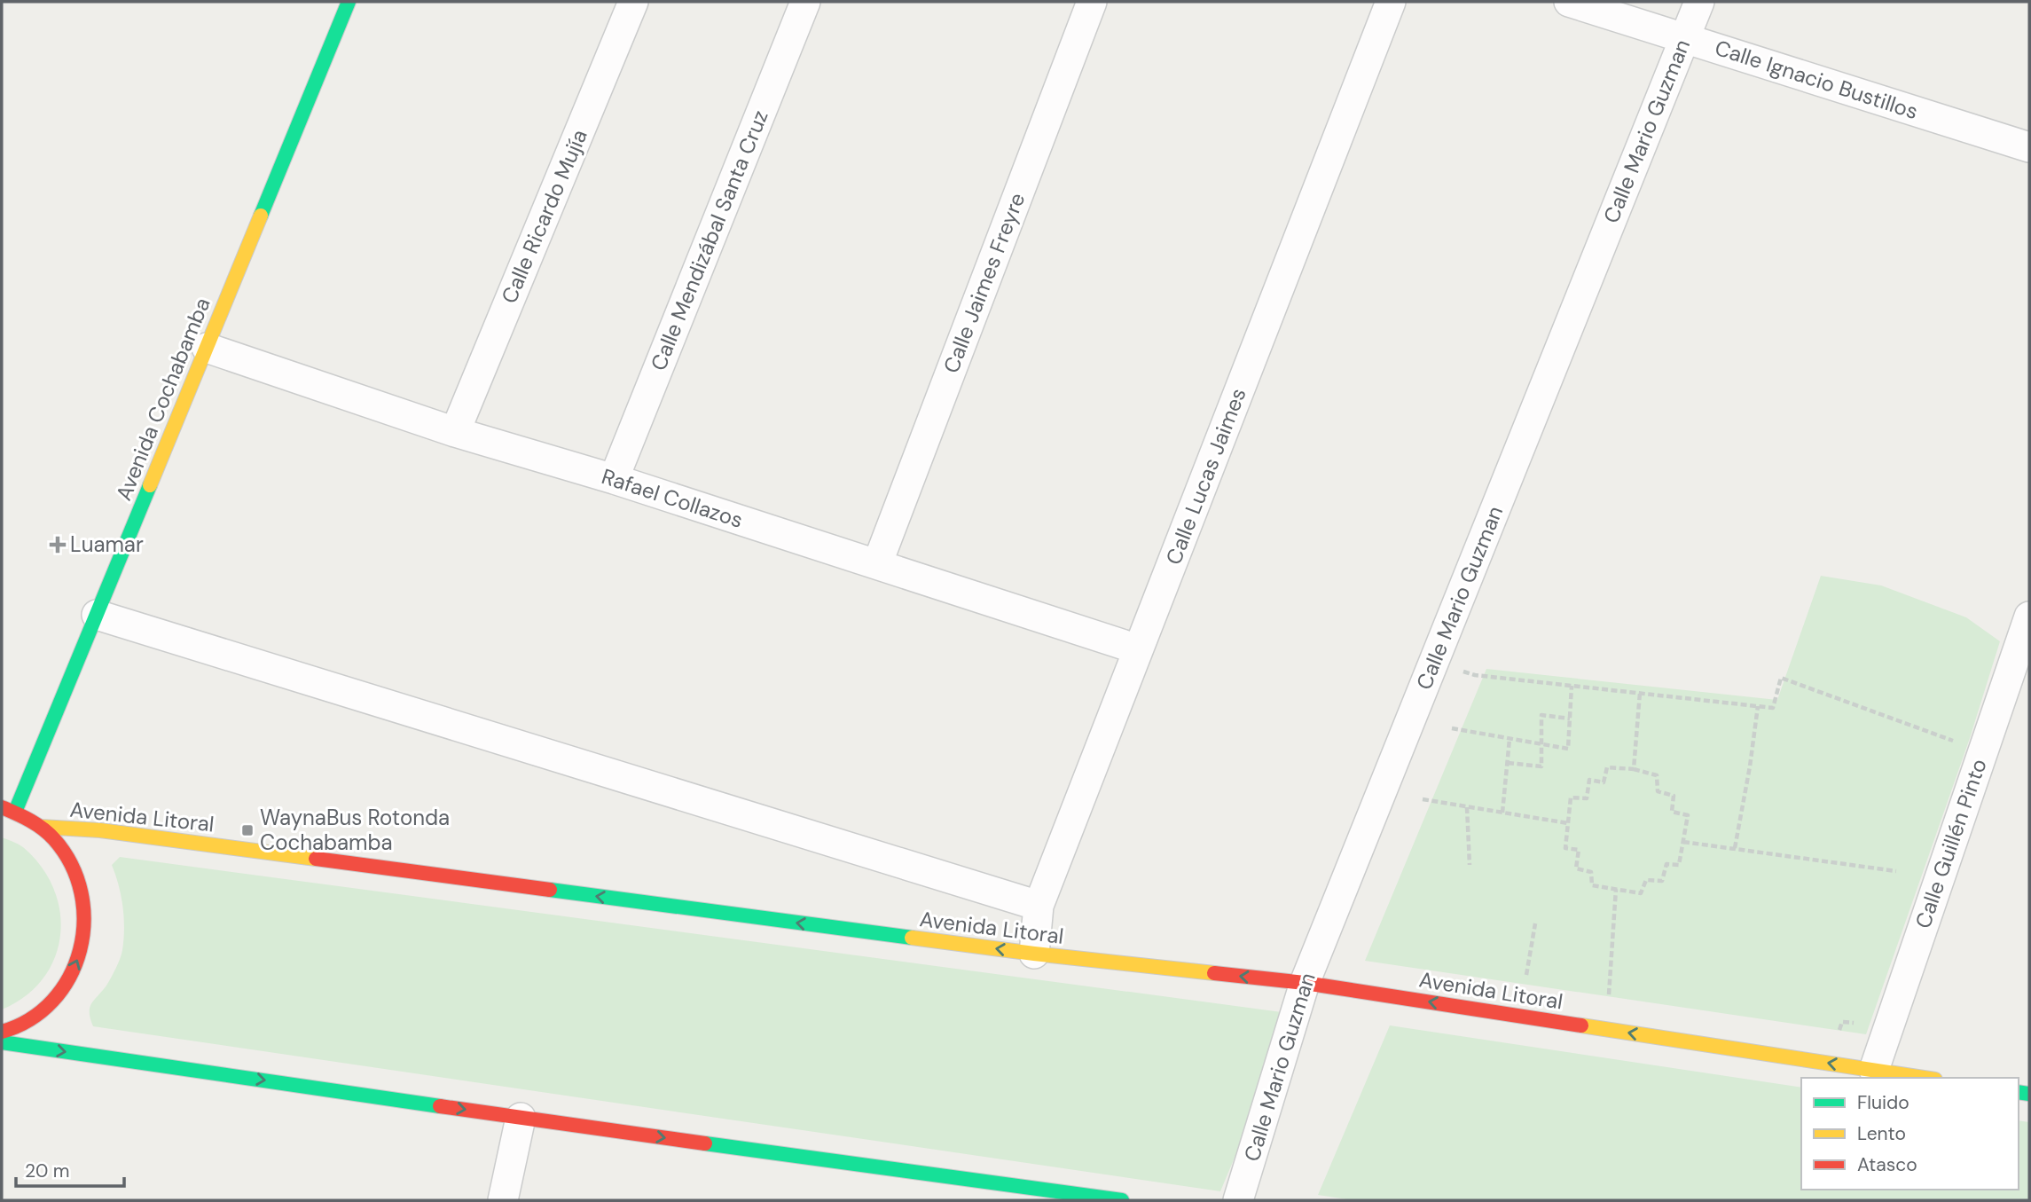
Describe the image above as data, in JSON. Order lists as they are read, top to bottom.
{
  "streets": {
    "main road": ["Avenida Cochabamba", "Avenida Litoral"],
    "street": [
      "Calle Ignacio Bustillos",
      "Calle Mario Guzman",
      "Calle Ricardo Mujía",
      "Calle Mendizábal Santa Cruz",
      "Calle Jaimes Freyre",
      "Calle Lucas Jaimes",
      "Rafael Collazos",
      "Calle Guillén Pinto"
    ]
  },
  "crossings": [
    ["Calle Ignacio Bustillos", "Calle Mario Guzman"],
    ["Calle Mario Guzman", "Avenida Litoral"],
    ["Calle Ricardo Mujía", "Rafael Collazos"],
    ["Calle Mendizábal Santa Cruz", "Rafael Collazos"],
    ["Calle Jaimes Freyre", "Rafael Collazos"],
    ["Avenida Cochabamba", "Rafael Collazos"],
    ["Calle Lucas Jaimes", "Rafael Collazos"],
    ["Calle Lucas Jaimes", "Avenida Litoral"],
    ["Avenida Litoral", "Calle Guillén Pinto"]
  ],
  "one_way": ["Avenida Litoral"],
  "places": {
    "health": ["Luamar"],
    "transit": ["WaynaBus Rotonda Cochabamba"]
  },
  "legend": ["Fluido", "Lento", "Atasco"],
  "scale_bar": "20 m"
}
